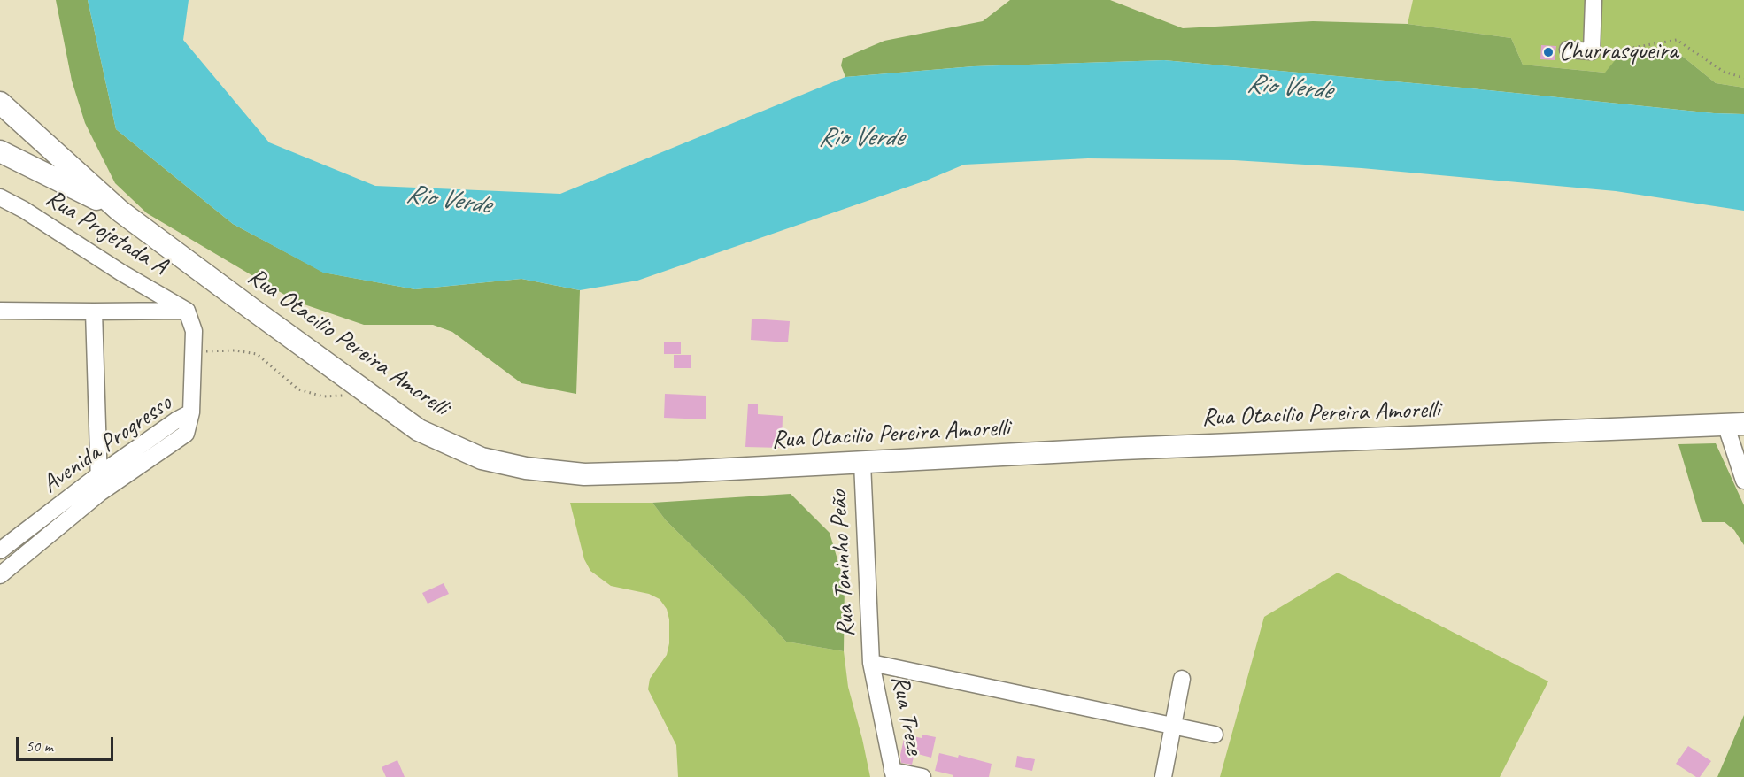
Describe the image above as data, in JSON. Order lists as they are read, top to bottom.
{
  "streets": {
    "main road": ["Rua Otacilio Pereira Amorelli"],
    "street": [
      "Rua Projetada A",
      "Avenida Progresso",
      "Rua Toninho Peão",
      "Rua Treze"
    ]
  },
  "crossings": [
    ["Rua Otacilio Pereira Amorelli", "Rua Toninho Peão"],
    ["Rua Toninho Peão", "Rua Treze"]
  ],
  "water": ["Rio Verde"],
  "places": ["Churrasqueira"],
  "scale_bar": "50 m"
}
